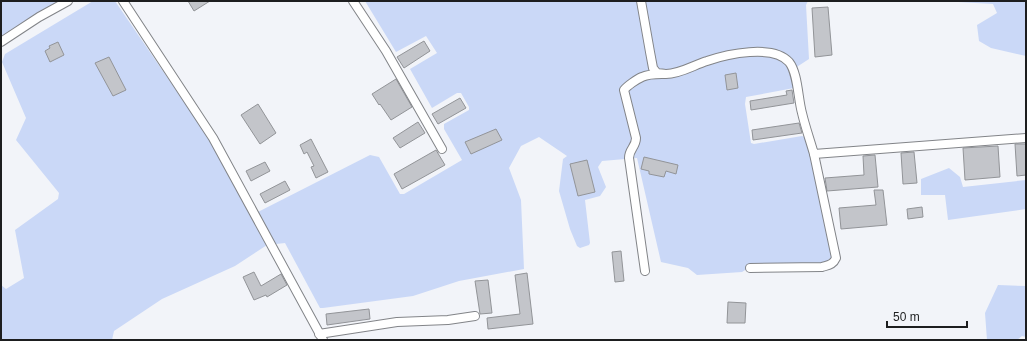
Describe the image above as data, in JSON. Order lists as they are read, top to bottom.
{
  "scale_bar": "50 m"
}
